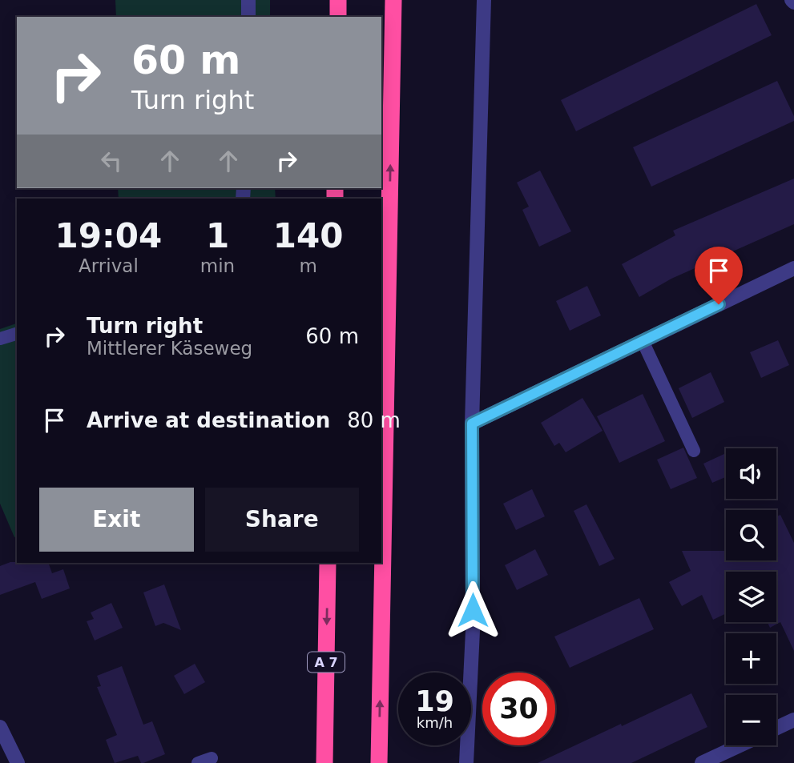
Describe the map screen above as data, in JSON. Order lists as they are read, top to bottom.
{
  "streets": {
    "highway": ["A 7"]
  },
  "page": {
    "turn": ["60 m", "Turn right"],
    "eta": [
      "19:04",
      "Arrival",
      "1",
      "min",
      "140",
      "m"
    ],
    "list": [
      {
        "name": "Turn right",
        "note": "Mittlerer Käseweg",
        "value": "60 m"
      },
      {
        "name": "Arrive at destination",
        "value": "80 m"
      }
    ],
    "map_buttons": ["+", "−"],
    "buttons": ["Exit", "Share"],
    "speed": "19 km/h",
    "limit": "30"
  }
}
